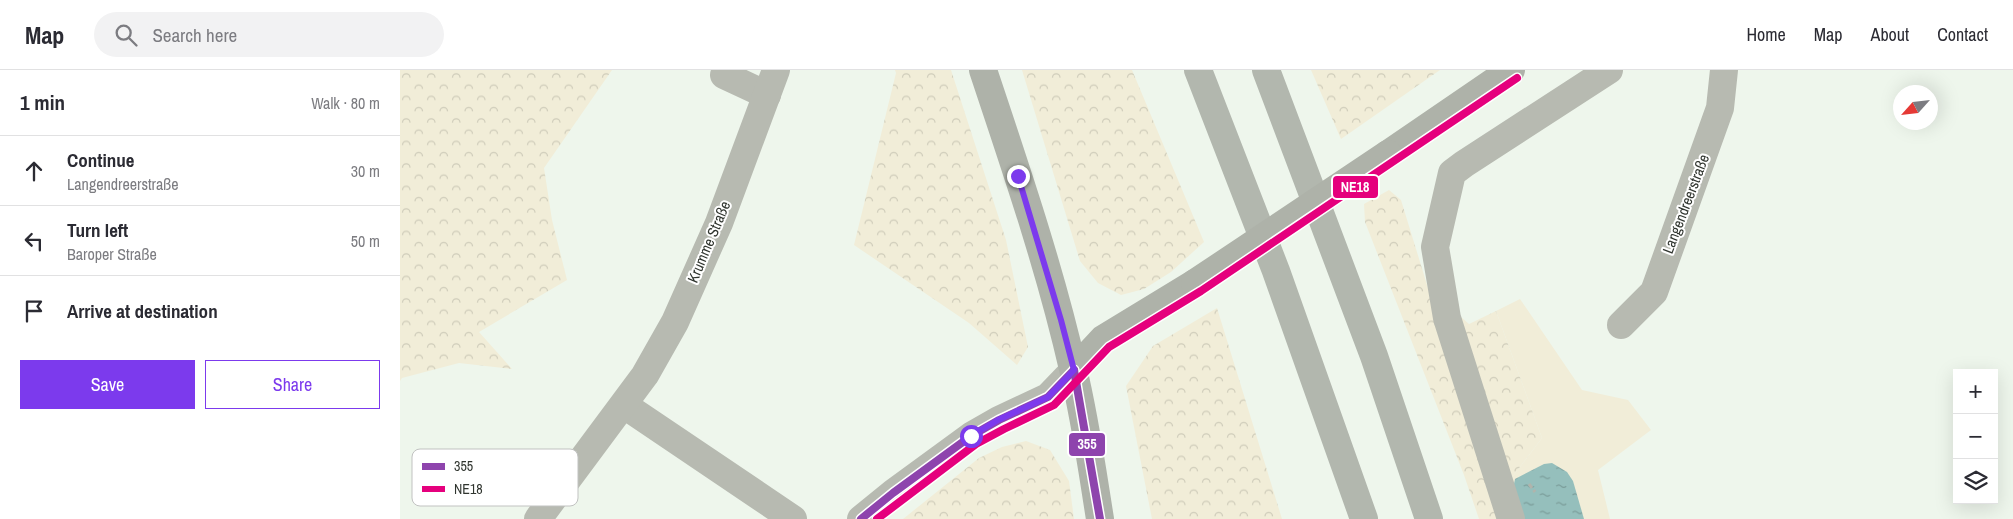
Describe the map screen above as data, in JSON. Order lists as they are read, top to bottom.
{
  "streets": {
    "street": ["Langendreerstraße", "Krumme Straße"]
  },
  "lines": ["transit line NE18", "transit line 355"],
  "legend": ["355", "NE18"],
  "north": "bottom left",
  "page": {
    "header": "Map",
    "search": "Search here",
    "nav": [
      "Home",
      "Map",
      "About",
      "Contact"
    ],
    "heading": ["1 min", "Walk · 80 m"],
    "list": [
      ["Continue", "Langendreerstraße", "30 m"],
      ["Turn left", "Baroper Straße", "50 m"],
      "Arrive at destination"
    ],
    "buttons": ["Save", "Share"],
    "map_buttons": ["+", "−"]
  }
}
